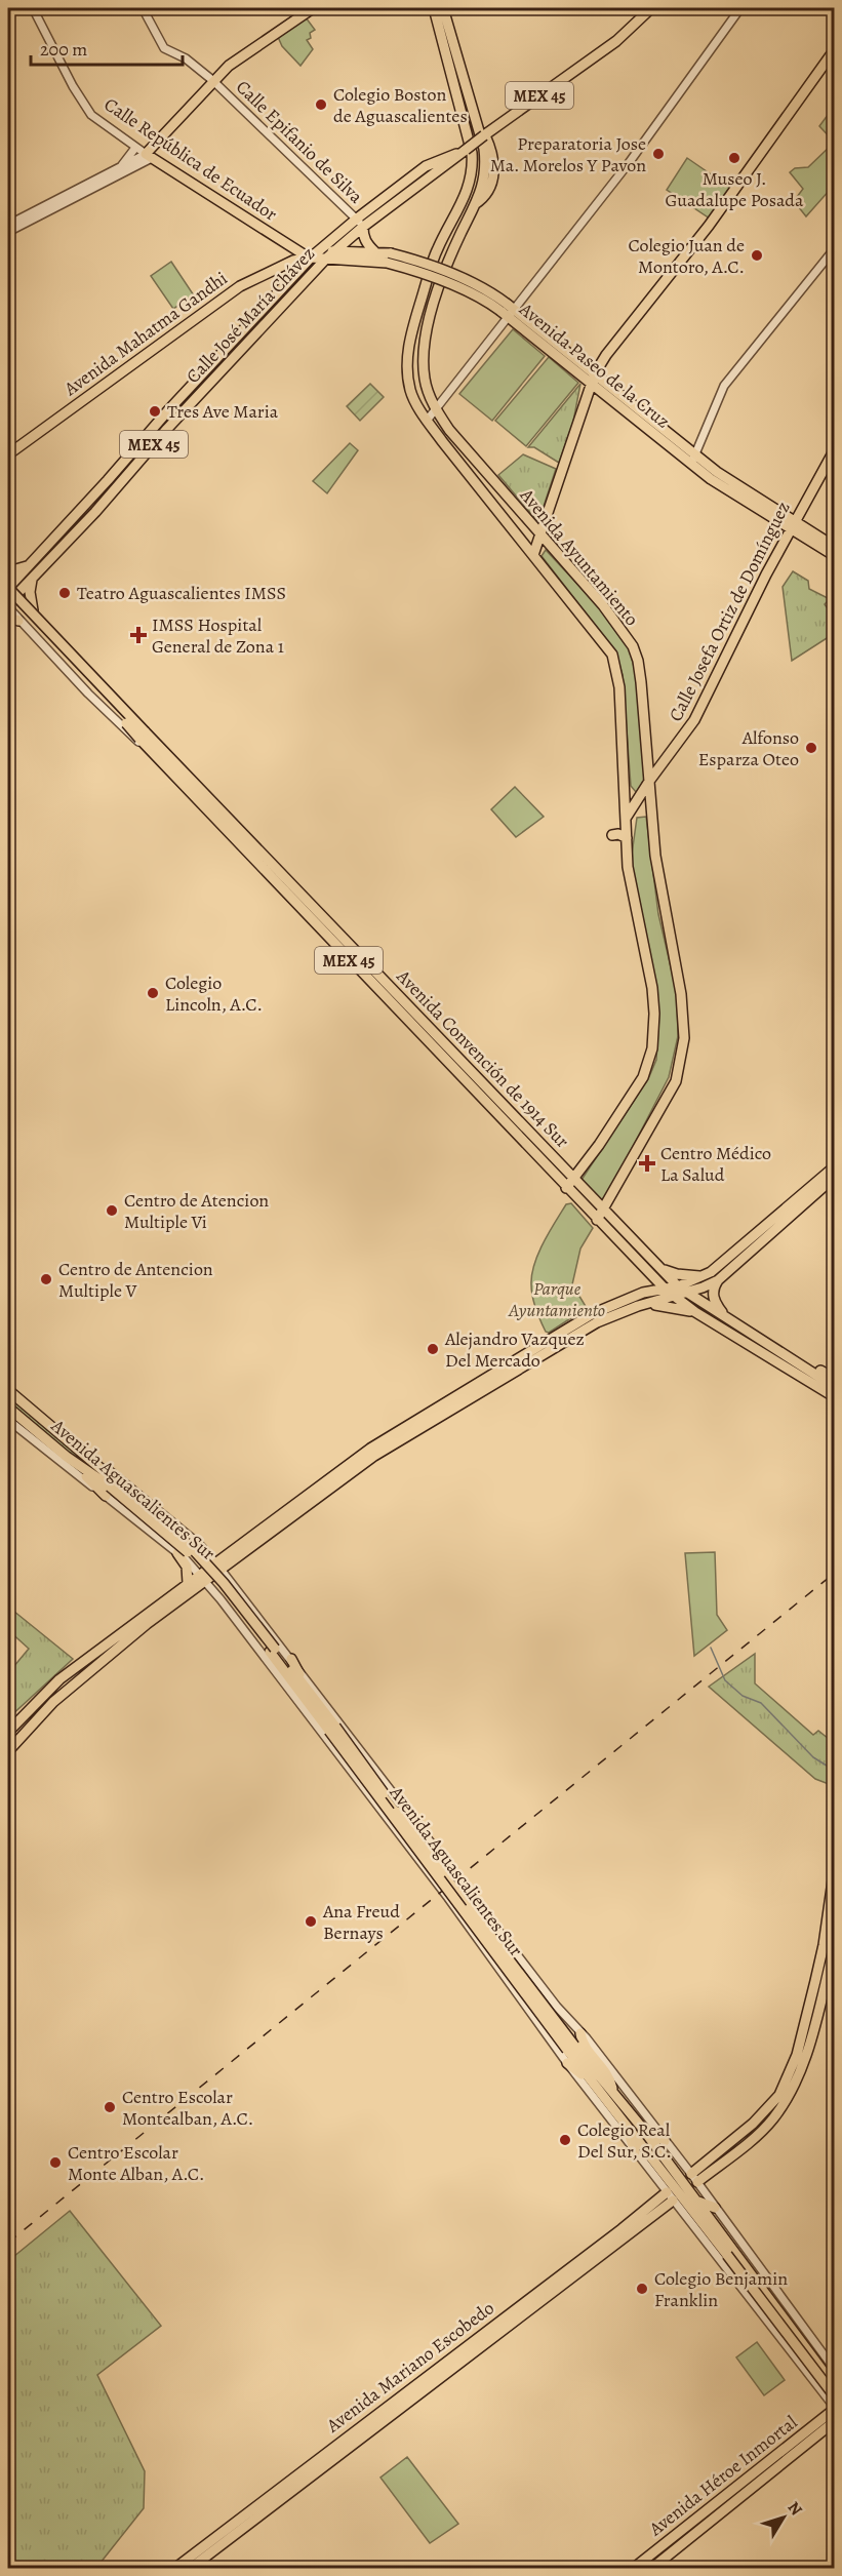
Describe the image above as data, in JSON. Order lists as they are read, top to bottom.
{
  "streets": {
    "main road": [
      "MEX 45",
      "Calle República de Ecuador",
      "Calle José María Chávez",
      "Avenida Mahatma Gandhi",
      "Avenida Paseo de la Cruz",
      "Avenida Ayuntamiento",
      "Calle Josefa Ortiz de Domínguez",
      "Avenida Convención de 1914 Sur",
      "Avenida Aguascalientes Sur",
      "Avenida Mariano Escobedo",
      "Avenida Héroe Inmortal"
    ],
    "street": ["Calle Epifanio de Silva"]
  },
  "crossings": [
    ["Calle Epifanio de Silva", "Calle José María Chávez"],
    ["Calle República de Ecuador", "Calle José María Chávez"],
    ["Calle República de Ecuador", "Avenida Mahatma Gandhi"],
    ["Calle República de Ecuador", "Avenida Paseo de la Cruz"],
    ["Calle José María Chávez", "Avenida Mahatma Gandhi"],
    ["Calle José María Chávez", "Avenida Paseo de la Cruz"],
    ["Calle José María Chávez", "Avenida Convención de 1914 Sur"],
    ["Avenida Mahatma Gandhi", "Avenida Paseo de la Cruz"],
    ["Avenida Paseo de la Cruz", "Calle Josefa Ortiz de Domínguez"],
    ["Avenida Ayuntamiento", "Calle Josefa Ortiz de Domínguez"],
    ["Avenida Ayuntamiento", "Avenida Convención de 1914 Sur"],
    ["Avenida Aguascalientes Sur", "Avenida Mariano Escobedo"]
  ],
  "parks": ["Parque Ayuntamiento"],
  "places": {
    "other": [
      "Colegio Boston de Aguascalientes",
      "Preparatoria Jose Ma. Morelos Y Pavon",
      "Museo J. Guadalupe Posada",
      "Colegio Juan de Montoro, A.C.",
      "Tres Ave Maria",
      "Teatro Aguascalientes IMSS",
      "Alfonso Esparza Oteo",
      "Colegio Lincoln, A.C.",
      "Centro de Atencion Multiple Vi",
      "Centro de Antencion Multiple V",
      "Alejandro Vazquez Del Mercado",
      "Ana Freud Bernays",
      "Centro Escolar Montealban, A.C.",
      "Colegio Real Del Sur, S.C.",
      "Centro Escolar Monte Alban, A.C.",
      "Colegio Benjamin Franklin"
    ],
    "health": ["IMSS Hospital General de Zona 1", "Centro Médico La Salud"]
  },
  "scale_bar": "200 m",
  "north": "top right"
}
